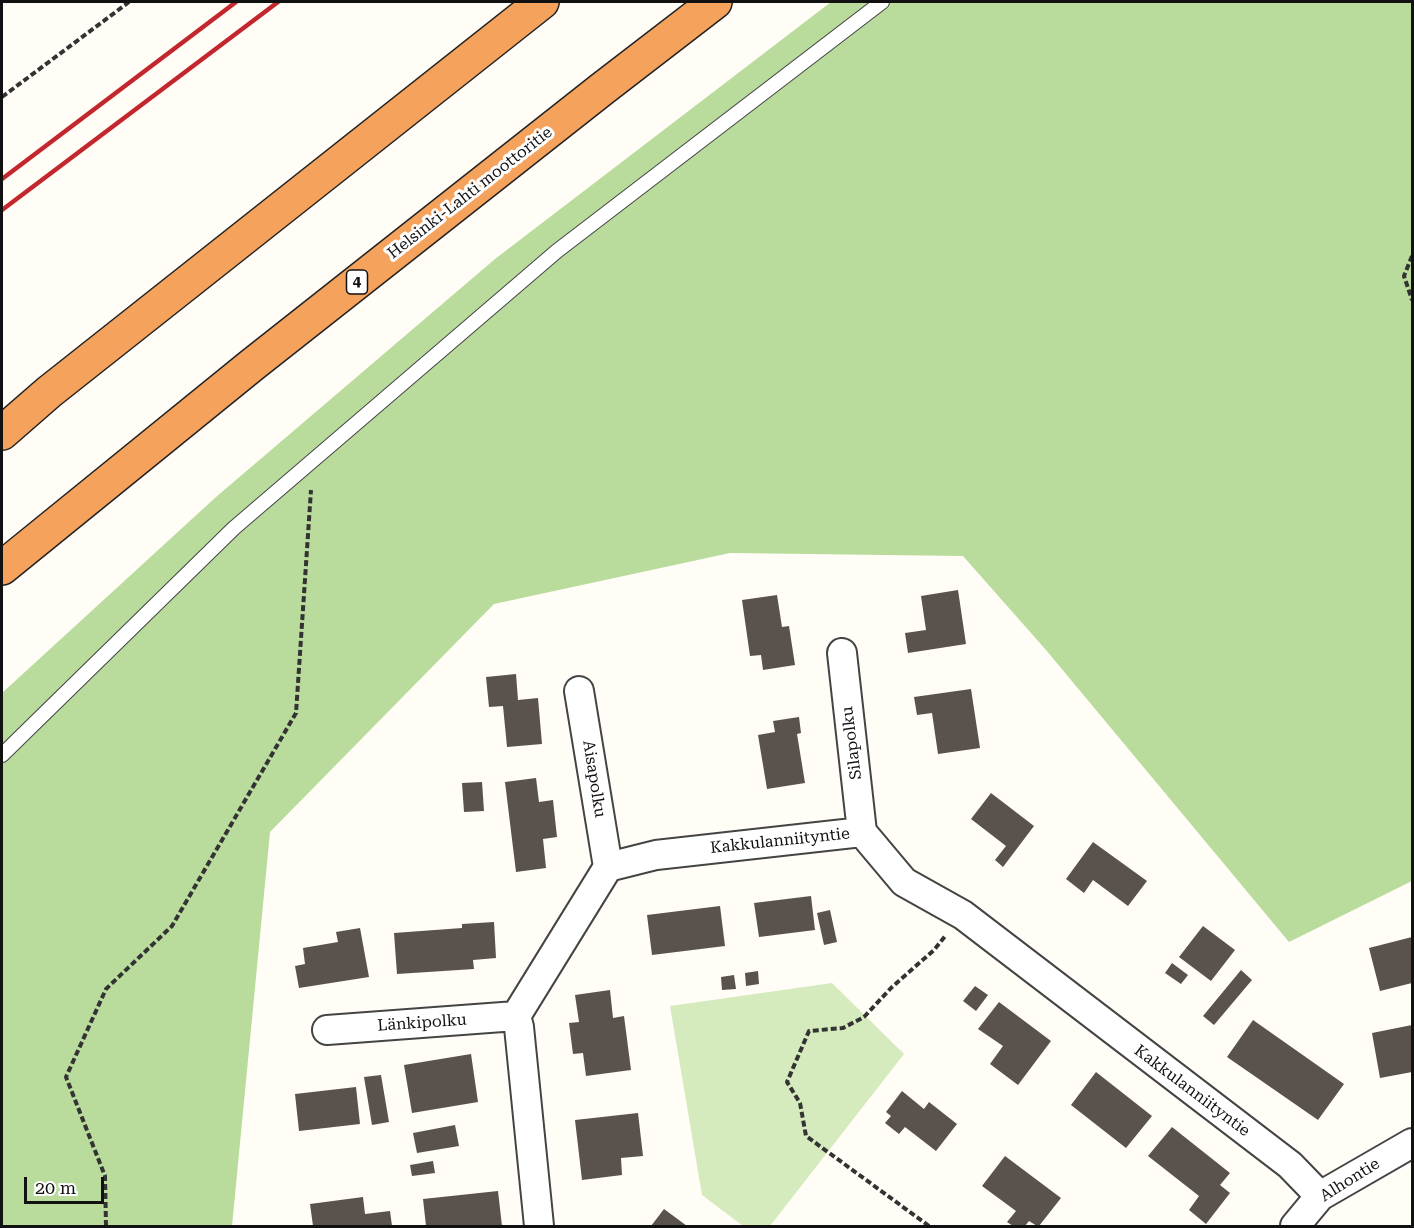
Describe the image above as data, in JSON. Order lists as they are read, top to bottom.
{
  "streets": {
    "highway": ["Helsinki-Lahti moottoritie", "4"],
    "street": [
      "Silapolku",
      "Aisapolku",
      "Kakkulanniityntie",
      "Länkipolku",
      "Alhontie"
    ]
  },
  "crossings": [
    ["Silapolku", "Kakkulanniityntie"],
    ["Aisapolku", "Kakkulanniityntie"],
    ["Kakkulanniityntie", "Alhontie"]
  ],
  "scale_bar": "20 m"
}
